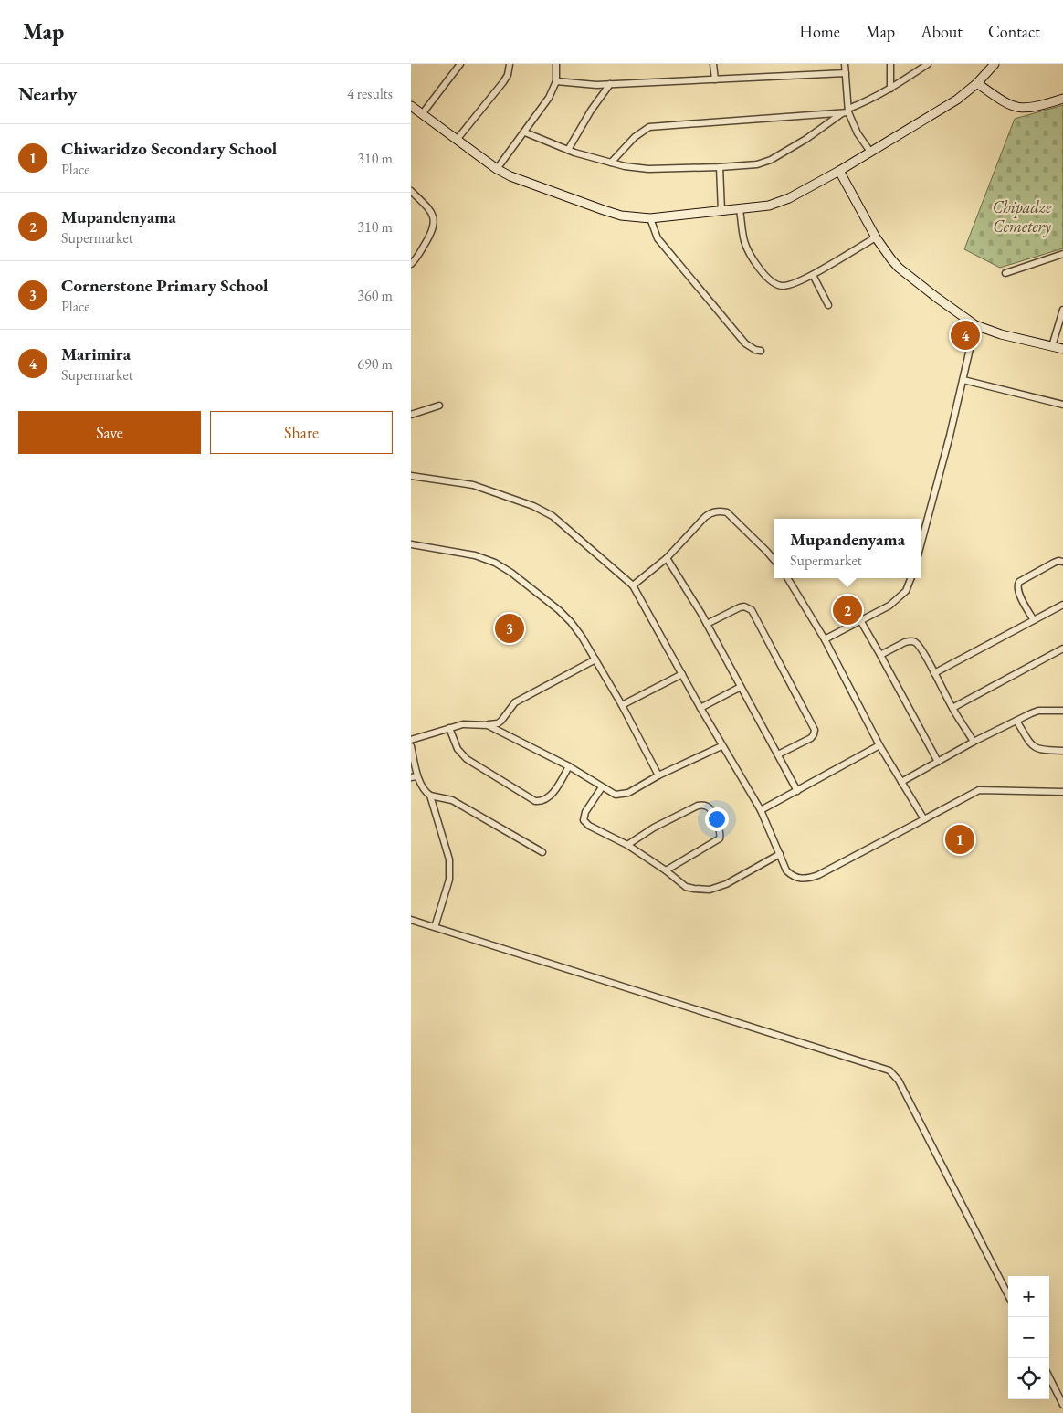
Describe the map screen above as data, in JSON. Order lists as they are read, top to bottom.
{
  "parks": ["Chipadze Cemetery"],
  "page": {
    "header": "Map",
    "nav": [
      "Home",
      "Map",
      "About",
      "Contact"
    ],
    "heading": ["Nearby", "4 results"],
    "list": [
      {
        "mark": "1",
        "name": "Chiwaridzo Secondary School",
        "note": "Place",
        "value": "310 m"
      },
      {
        "mark": "2",
        "name": "Mupandenyama",
        "note": "Supermarket",
        "value": "310 m"
      },
      {
        "mark": "3",
        "name": "Cornerstone Primary School",
        "note": "Place",
        "value": "360 m"
      },
      {
        "mark": "4",
        "name": "Marimira",
        "note": "Supermarket",
        "value": "690 m"
      }
    ],
    "pins": [
      "4",
      "2",
      "3",
      "1"
    ],
    "buttons": ["Save", "Share"],
    "popup": ["Mupandenyama", "Supermarket"],
    "map_buttons": ["+", "−"]
  }
}
